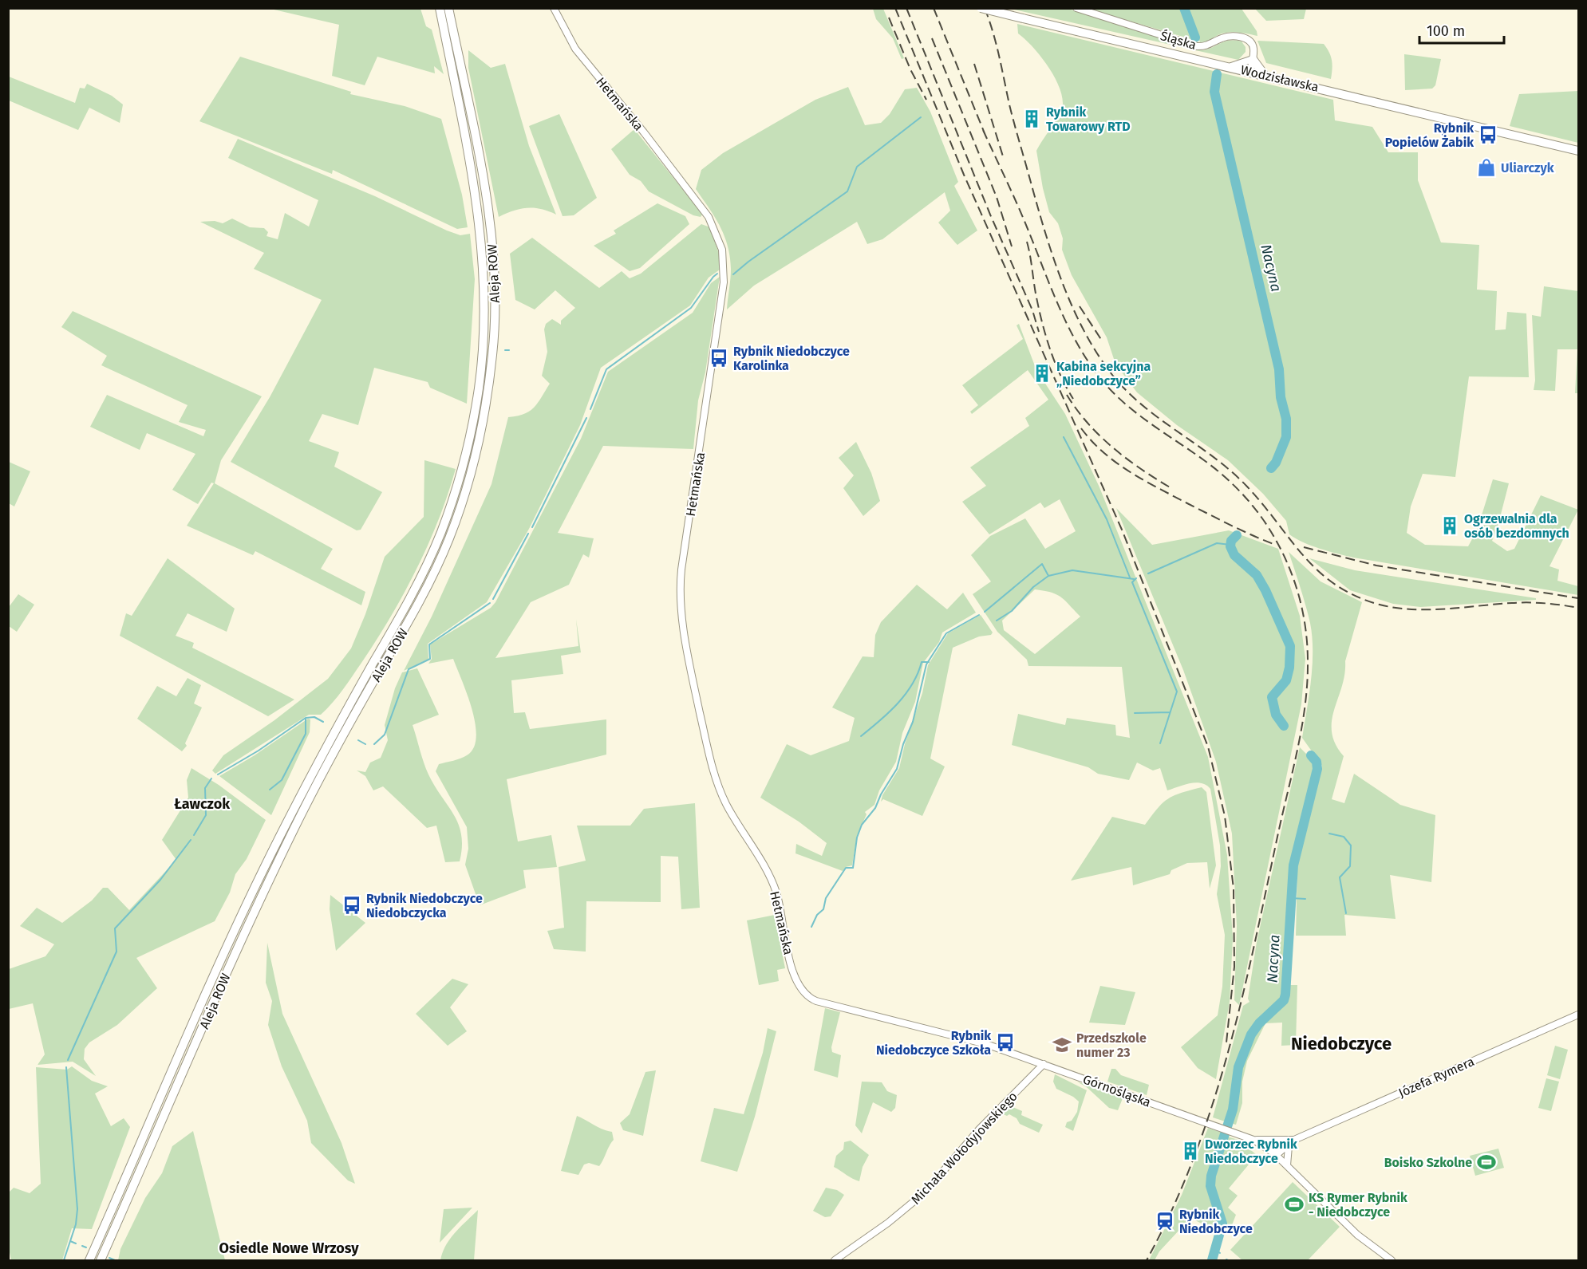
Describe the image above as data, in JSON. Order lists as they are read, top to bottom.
{
  "streets": {
    "main road": ["Wodzisławska", "Aleja ROW"],
    "street": [
      "Śląska",
      "Hetmańska",
      "Józefa Rymera",
      "Górnośląska",
      "Michała Wołodyjowskiego"
    ]
  },
  "crossings": [
    ["Śląska", "Wodzisławska"],
    ["Hetmańska", "Górnośląska"],
    ["Górnośląska", "Michała Wołodyjowskiego"]
  ],
  "districts": ["Ławczok", "Niedobczyce", "Osiedle Nowe Wrzosy"],
  "water": ["Nacyna"],
  "places": {
    "building": [
      "Rybnik Towarowy RTD",
      "Kabina sekcyjna „Niedobczyce”",
      "Ogrzewalnia dla osób bezdomnych",
      "Dworzec Rybnik Niedobczyce"
    ],
    "bus stop": [
      "Rybnik Popielów Żabik",
      "Rybnik Niedobczyce Karolinka",
      "Rybnik Niedobczyce Niedobczycka",
      "Rybnik Niedobczyce Szkoła"
    ],
    "shop": ["Uliarczyk"],
    "school or university": ["Przedszkole numer 23"],
    "sports": ["Boisko Szkolne", "KS Rymer Rybnik - Niedobczyce"],
    "station": ["Rybnik Niedobczyce"]
  },
  "scale_bar": "100 m"
}
